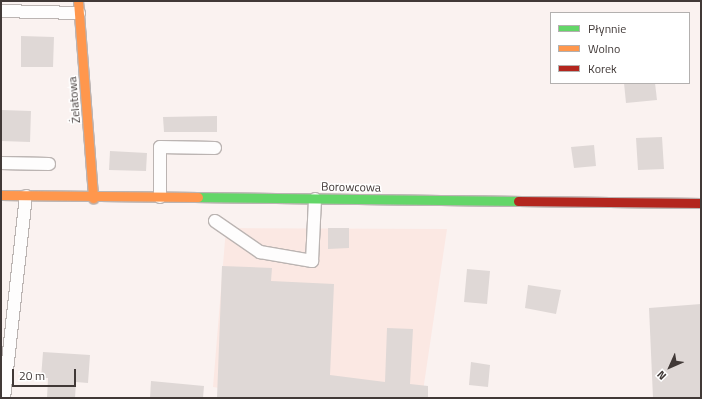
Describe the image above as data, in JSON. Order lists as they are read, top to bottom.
{
  "streets": {
    "street": ["Żelatowa", "Borowcowa"]
  },
  "crossings": [
    ["Żelatowa", "Borowcowa"]
  ],
  "legend": ["Płynnie", "Wolno", "Korek"],
  "scale_bar": "20 m",
  "north": "bottom left"
}
